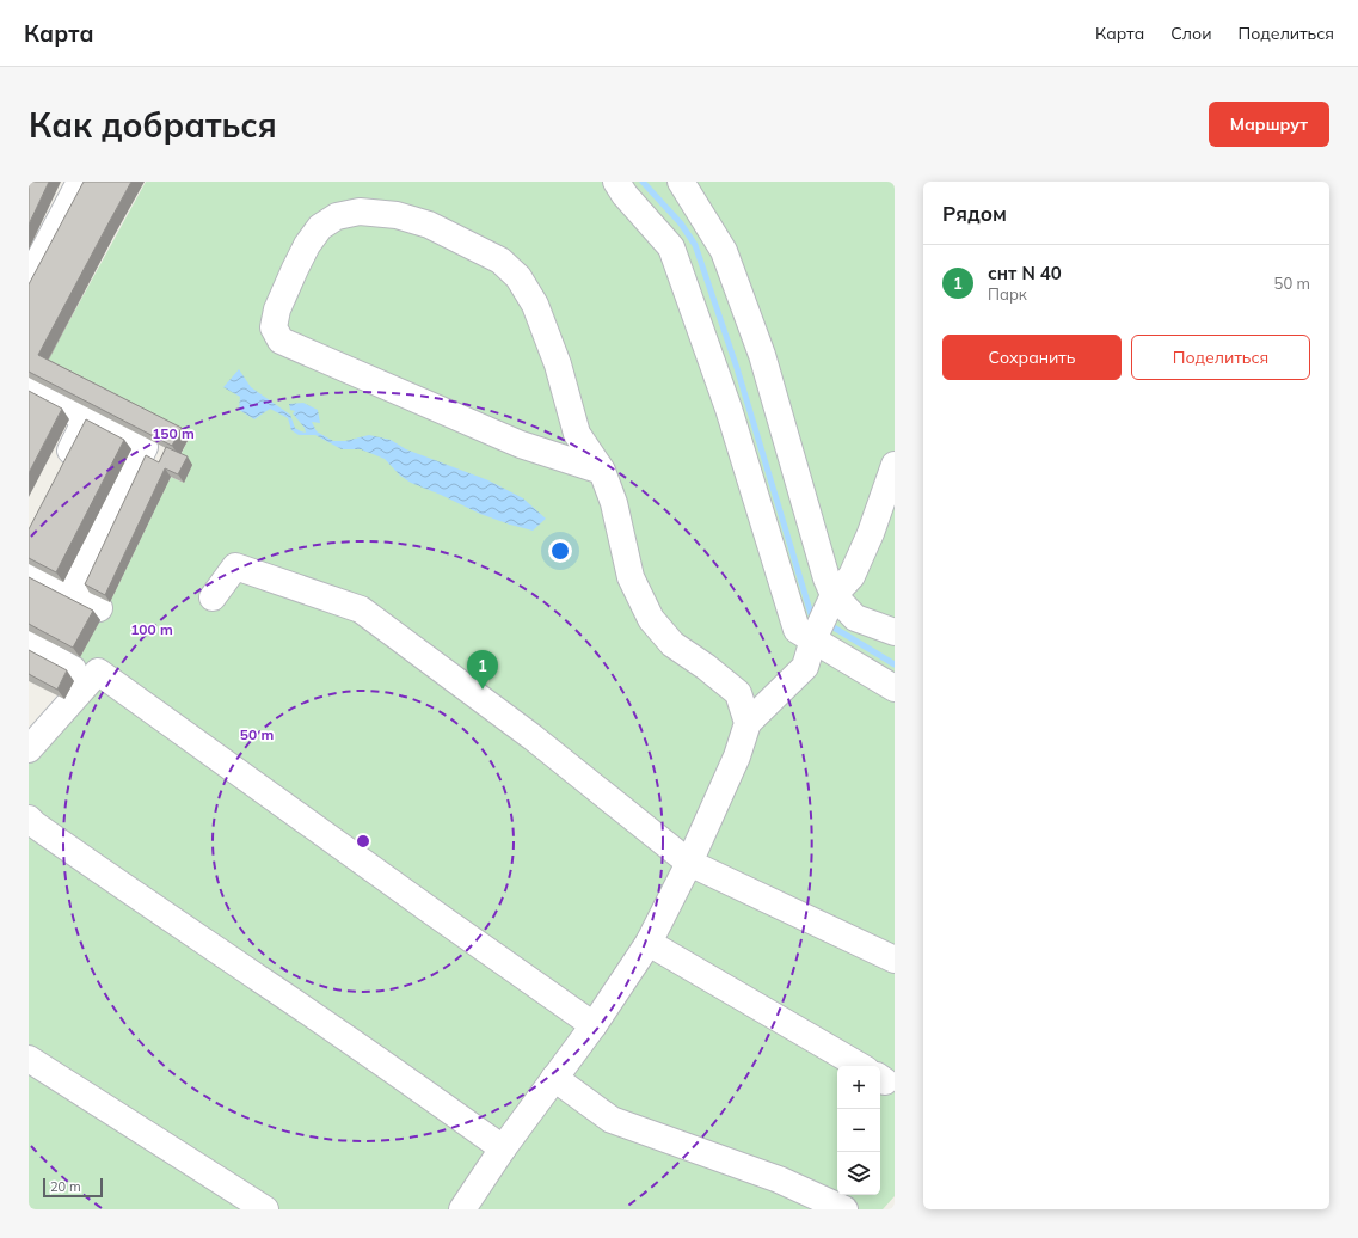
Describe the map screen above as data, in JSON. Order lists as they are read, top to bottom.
{
  "scale_bar": "20 m",
  "page": {
    "header": "Карта",
    "nav": ["Карта", "Слои", "Поделиться"],
    "buttons": [
      "Маршрут",
      ["Сохранить", "Поделиться"]
    ],
    "title": "Как добраться",
    "heading": "Рядом",
    "list": [
      {
        "mark": "1",
        "name": "снт N 40",
        "note": "Парк",
        "value": "50 m"
      }
    ],
    "pins": "1",
    "map_buttons": ["+", "−"],
    "scale": "20 m"
  },
  "rings": ["150 m", "100 m", "50 m"]
}
